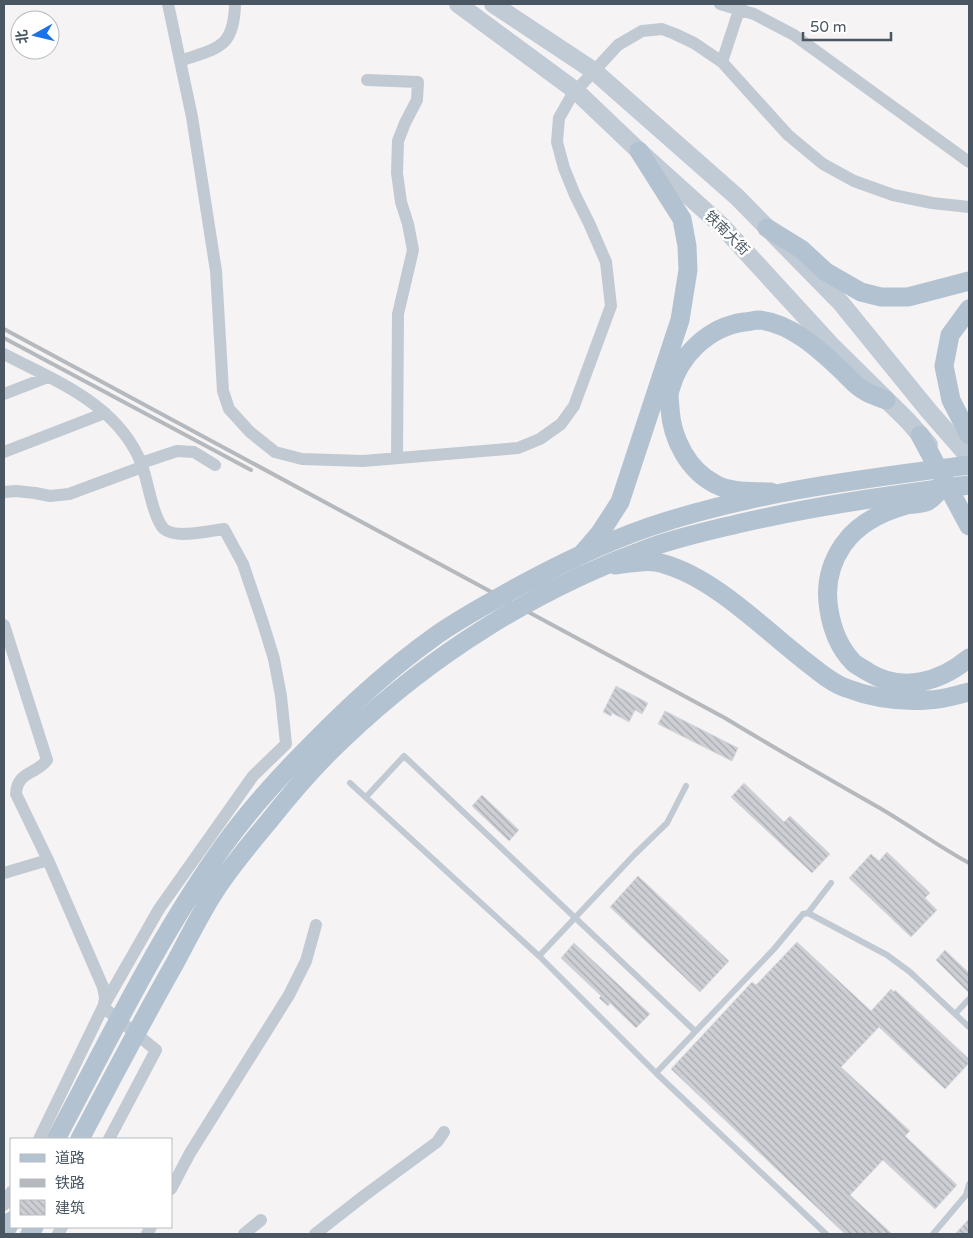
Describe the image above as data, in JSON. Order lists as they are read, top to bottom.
{
  "streets": {
    "main road": ["铁南大街"]
  },
  "legend": ["道路", "铁路", "建筑"],
  "scale_bar": "50 m",
  "north": "left"
}
